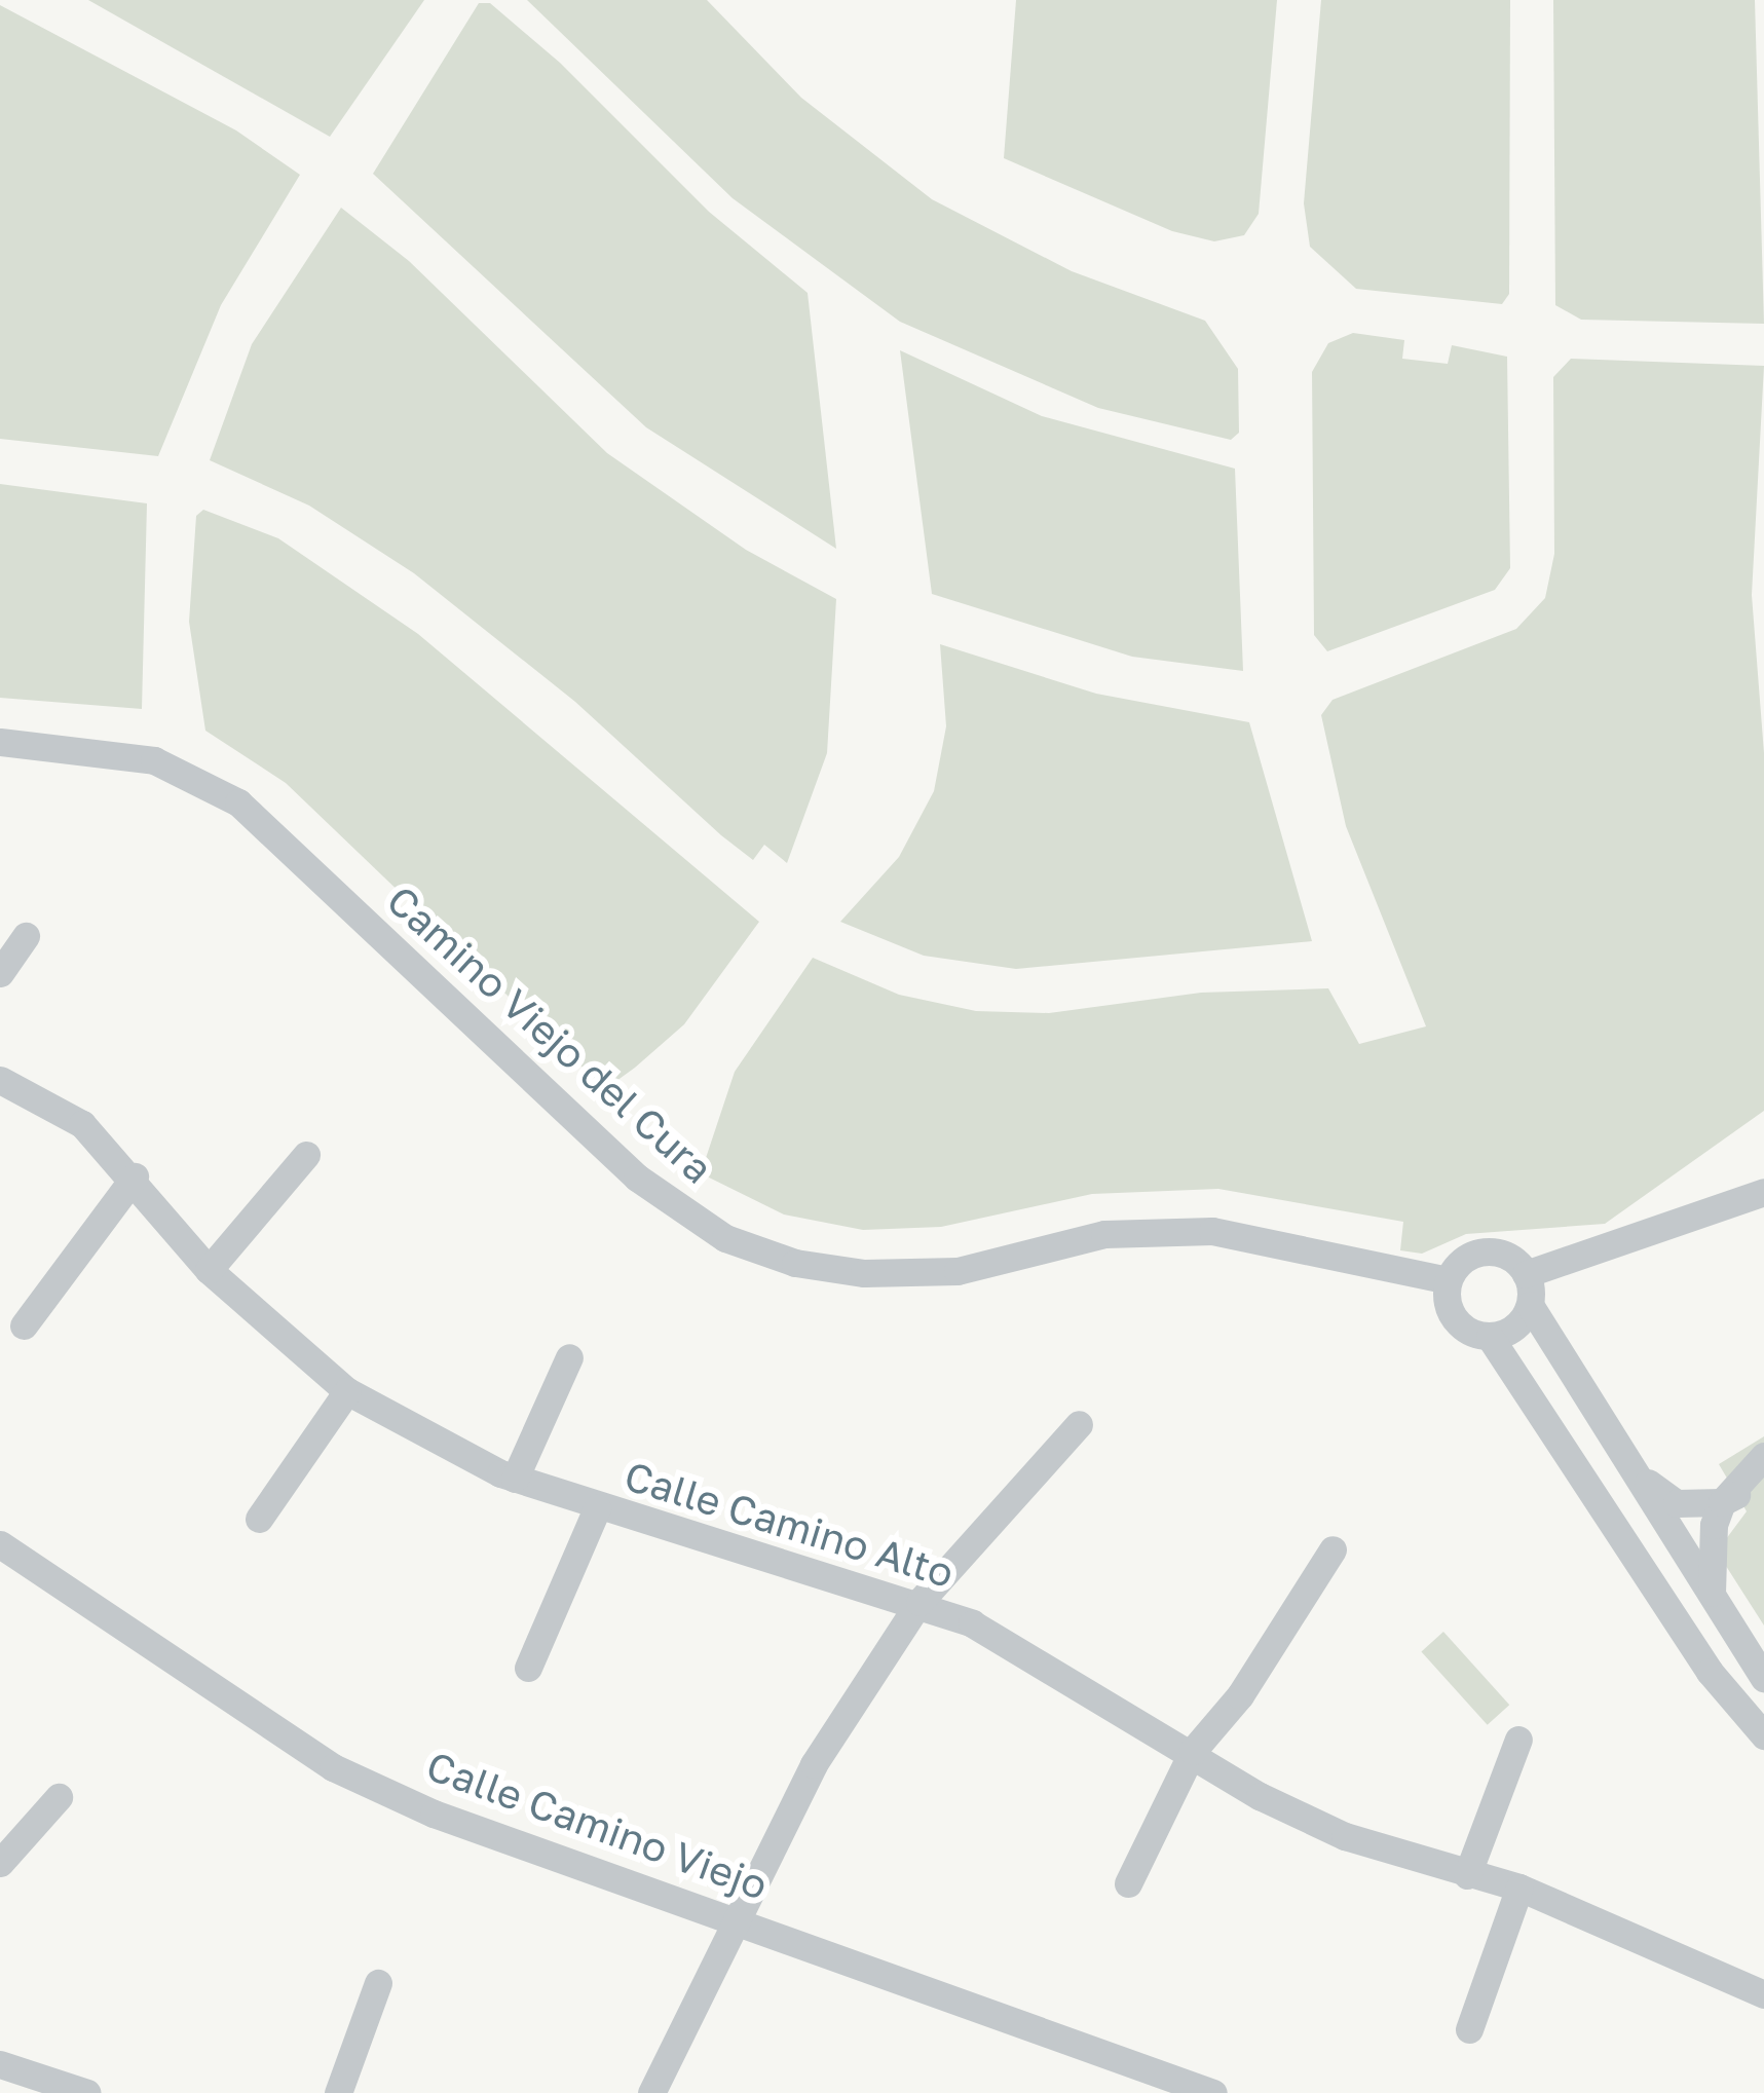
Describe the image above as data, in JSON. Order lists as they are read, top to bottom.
{
  "streets": {
    "street": ["Camino Viejo del Cura", "Calle Camino Alto", "Calle Camino Viejo"]
  }
}
